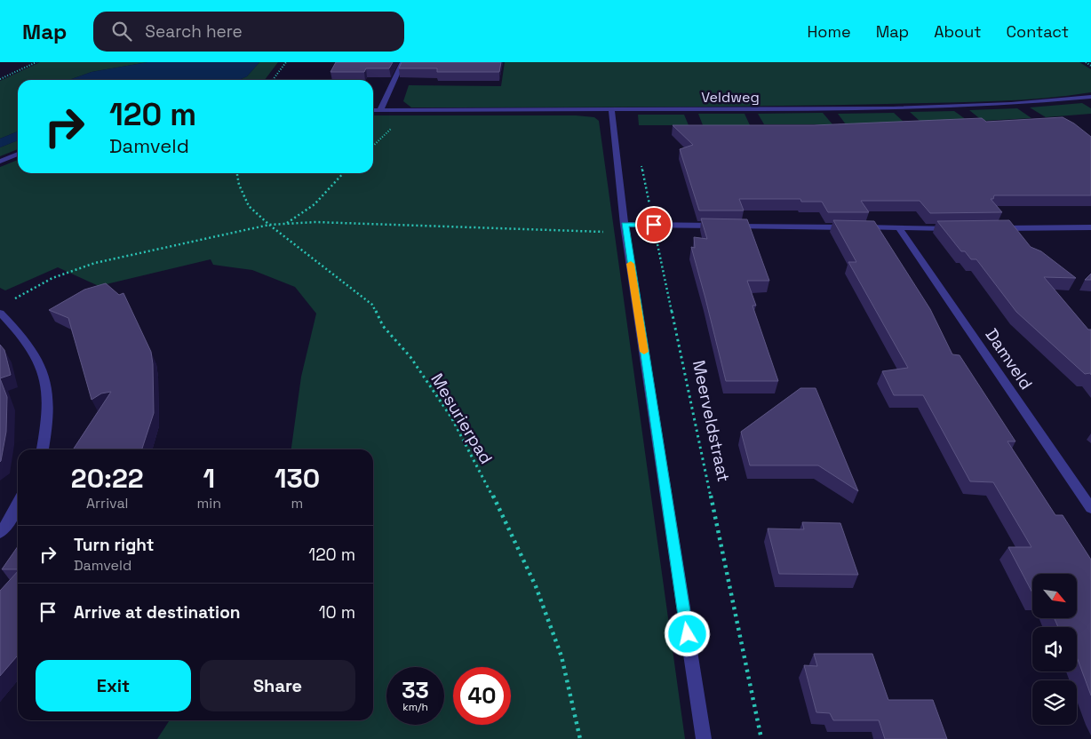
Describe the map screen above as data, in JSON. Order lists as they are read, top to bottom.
{
  "streets": {
    "street": ["Veldweg", "Damveld"],
    "path": ["Mesurierpad", "Meerveldstraat"]
  },
  "north": "bottom right",
  "page": {
    "header": "Map",
    "search": "Search here",
    "nav": [
      "Home",
      "Map",
      "About",
      "Contact"
    ],
    "turn": ["120 m", "Damveld"],
    "eta": [
      "20:22",
      "Arrival",
      "1",
      "min",
      "130",
      "m"
    ],
    "list": [
      {
        "name": "Turn right",
        "note": "Damveld",
        "value": "120 m"
      },
      {
        "name": "Arrive at destination",
        "value": "10 m"
      }
    ],
    "buttons": ["Exit", "Share"],
    "speed": "33 km/h",
    "limit": "40"
  }
}
